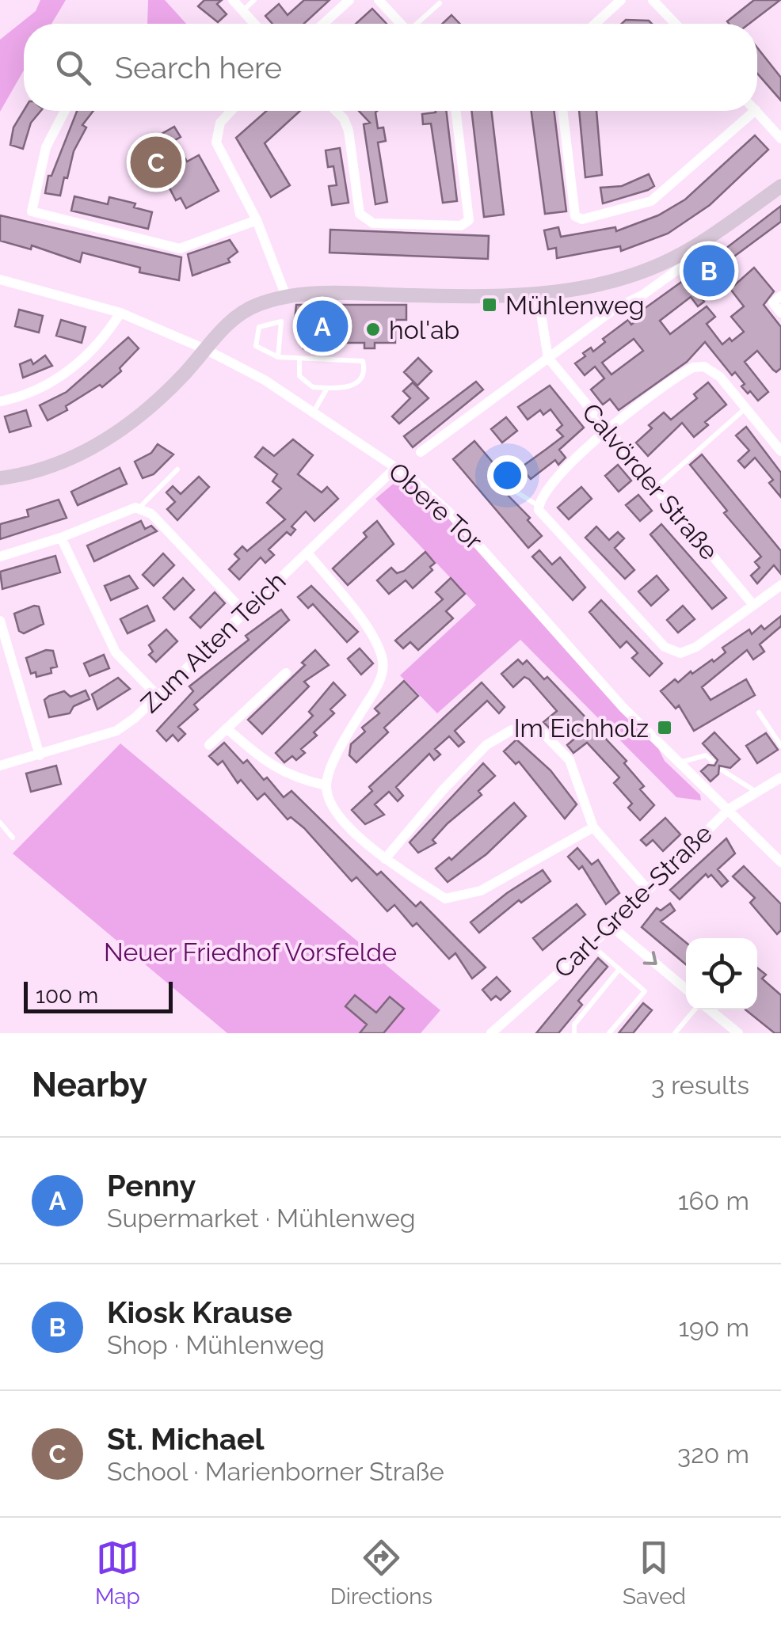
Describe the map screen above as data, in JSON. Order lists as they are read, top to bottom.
{
  "streets": {
    "street": [
      "Calvörder Straße",
      "Obere Tor",
      "Zum Alten Teich",
      "Carl-Grete-Straße"
    ]
  },
  "crossings": [
    ["Obere Tor", "Zum Alten Teich"],
    ["Obere Tor", "Carl-Grete-Straße"]
  ],
  "parks": ["Neuer Friedhof Vorsfelde"],
  "places": {
    "transit": ["Mühlenweg", "Im Eichholz"],
    "other": ["hol'ab"]
  },
  "scale_bar": "100 m",
  "page": {
    "search": "Search here",
    "pins": ["C", "B", "A"],
    "scale": "100 m",
    "heading": ["Nearby", "3 results"],
    "list": [
      {
        "mark": "A",
        "name": "Penny",
        "note": "Supermarket · Mühlenweg",
        "value": "160 m"
      },
      {
        "mark": "B",
        "name": "Kiosk Krause",
        "note": "Shop · Mühlenweg",
        "value": "190 m"
      },
      {
        "mark": "C",
        "name": "St. Michael",
        "note": "School · Marienborner Straße",
        "value": "320 m"
      }
    ],
    "nav": ["Map", "Directions", "Saved"]
  }
}
